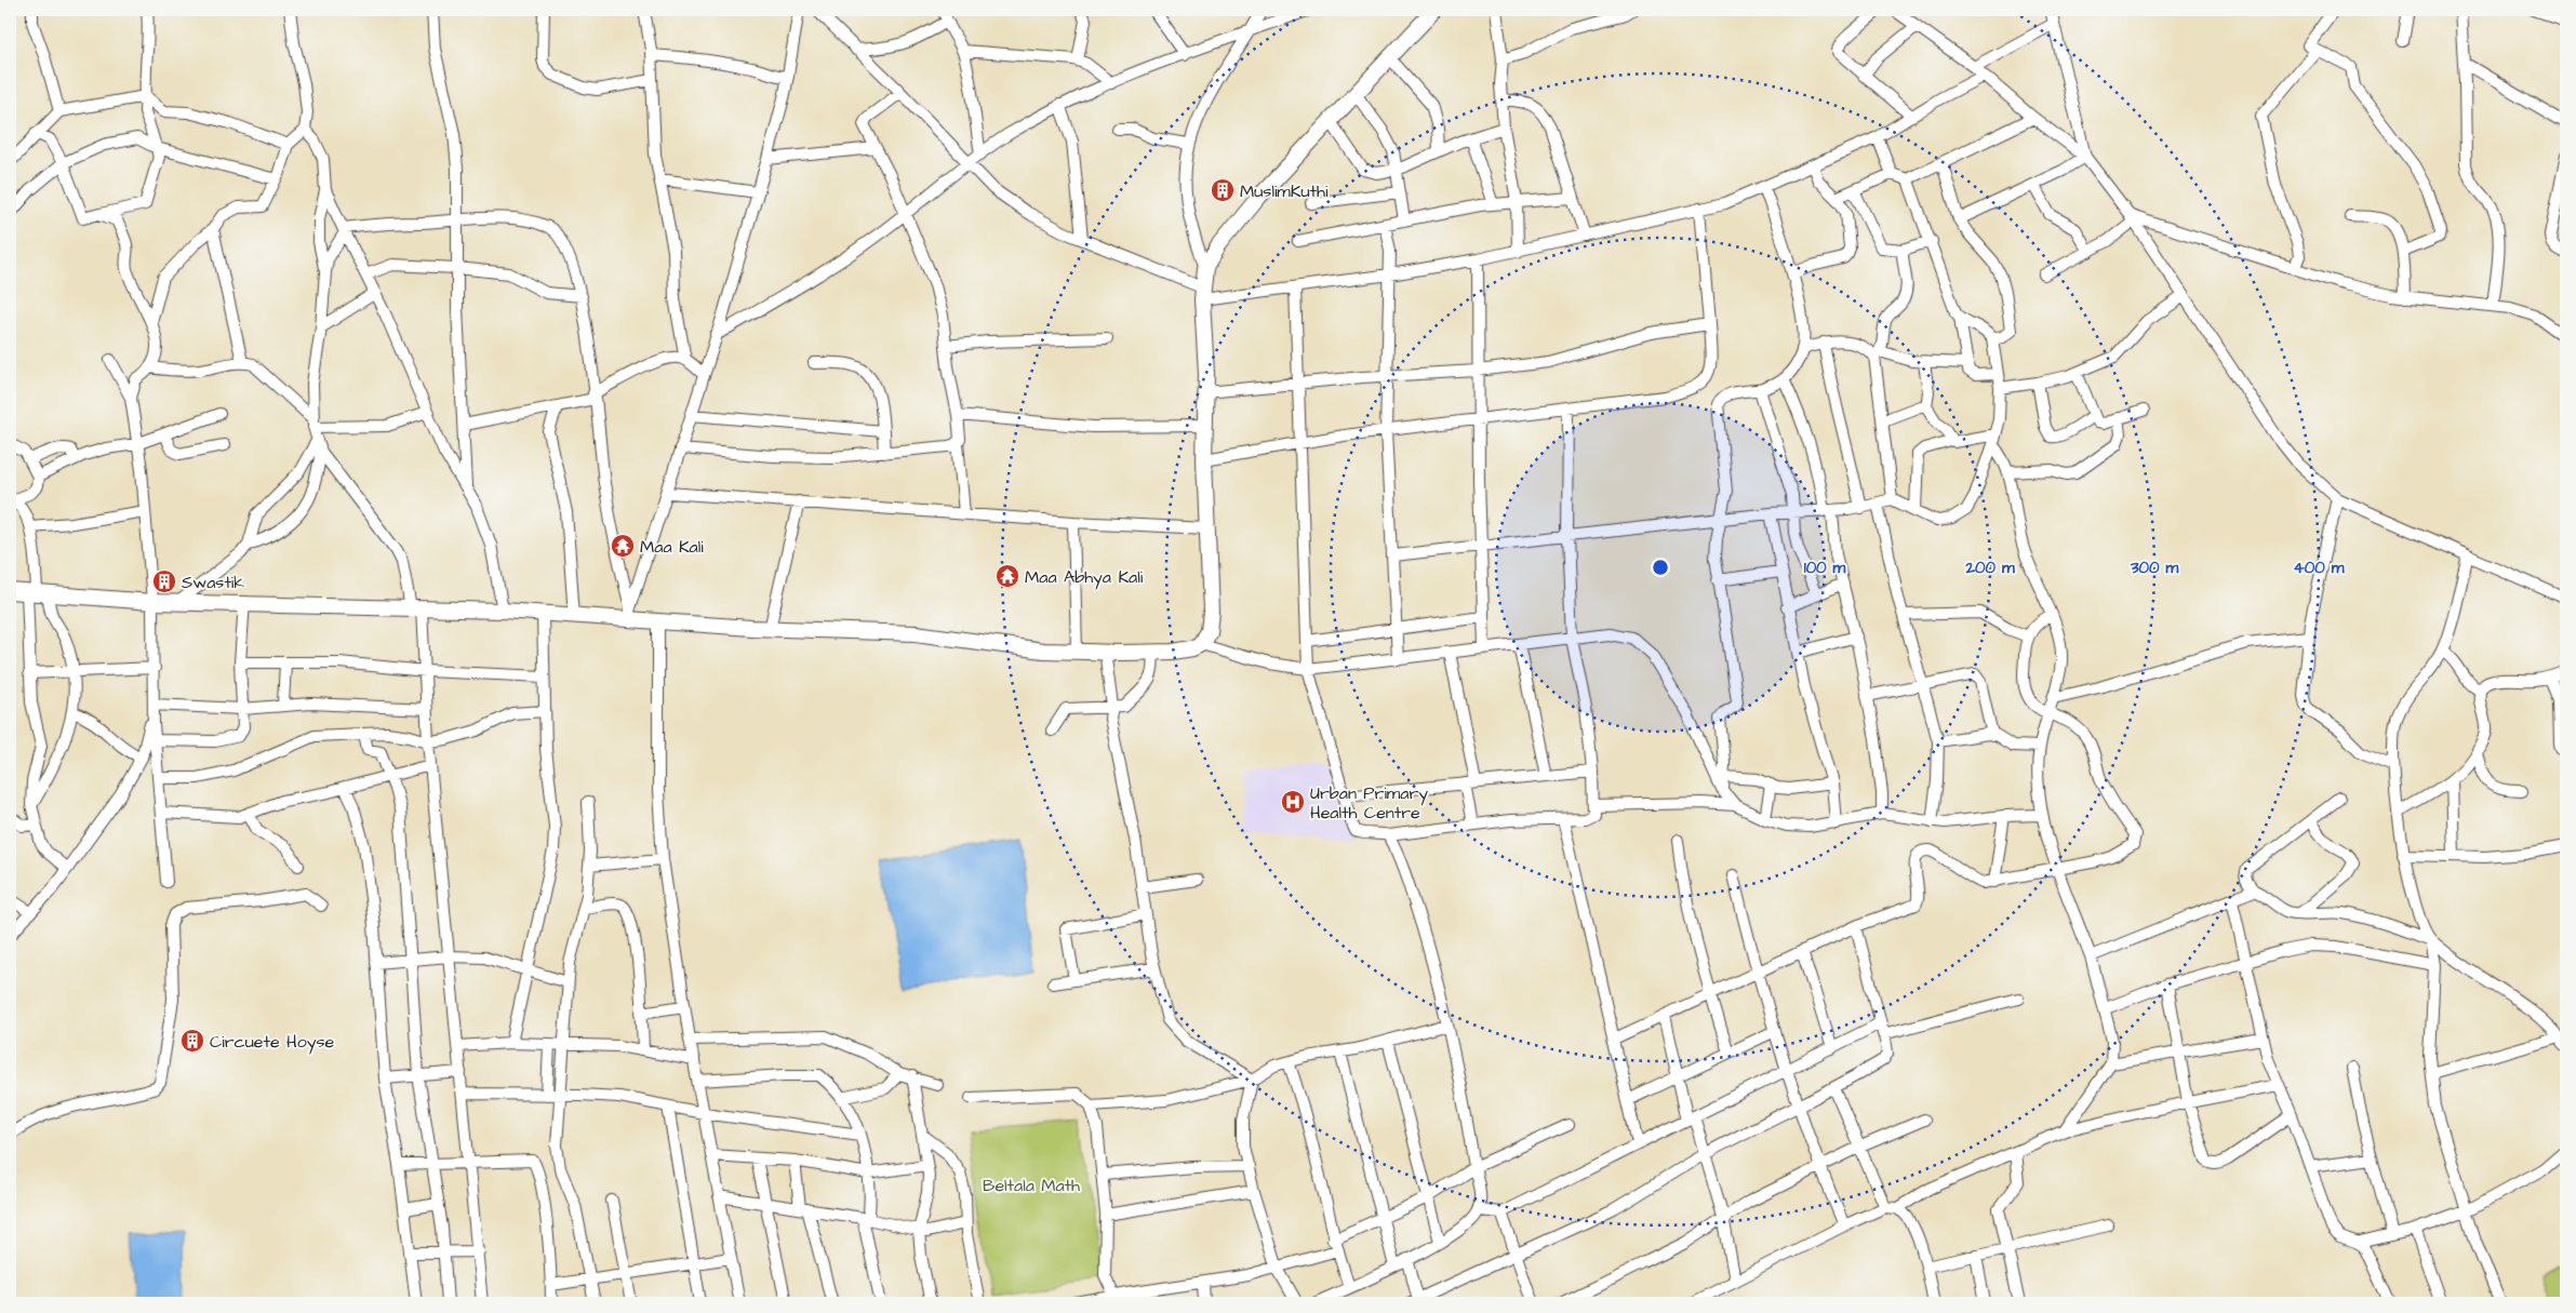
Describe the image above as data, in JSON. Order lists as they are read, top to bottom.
{
  "parks": ["Beltala Math"],
  "places": {
    "building": ["MuslimKuthi", "Swastik", "Circuete Hoyse"],
    "temple": ["Maa Kali", "Maa Abhya Kali"],
    "hospital": ["Urban Primary Health Centre"]
  },
  "rings": [
    "100 m",
    "200 m",
    "300 m",
    "400 m"
  ]
}
